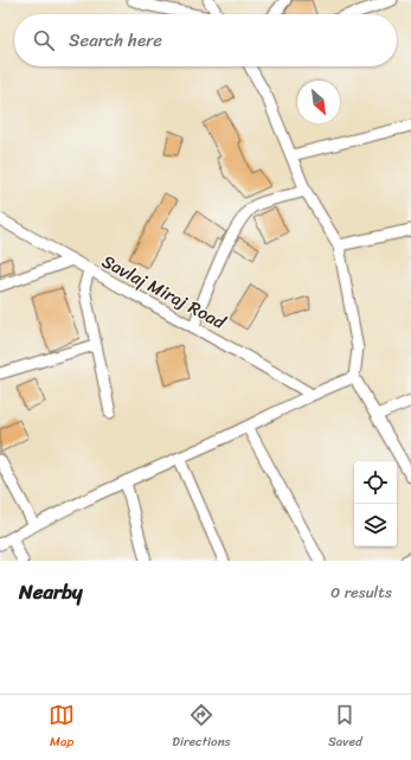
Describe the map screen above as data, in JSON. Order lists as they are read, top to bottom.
{
  "streets": {
    "street": ["Savlaj Miraj Road"]
  },
  "north": "bottom right",
  "page": {
    "search": "Search here",
    "heading": ["Nearby", "0 results"],
    "nav": ["Map", "Directions", "Saved"]
  }
}
